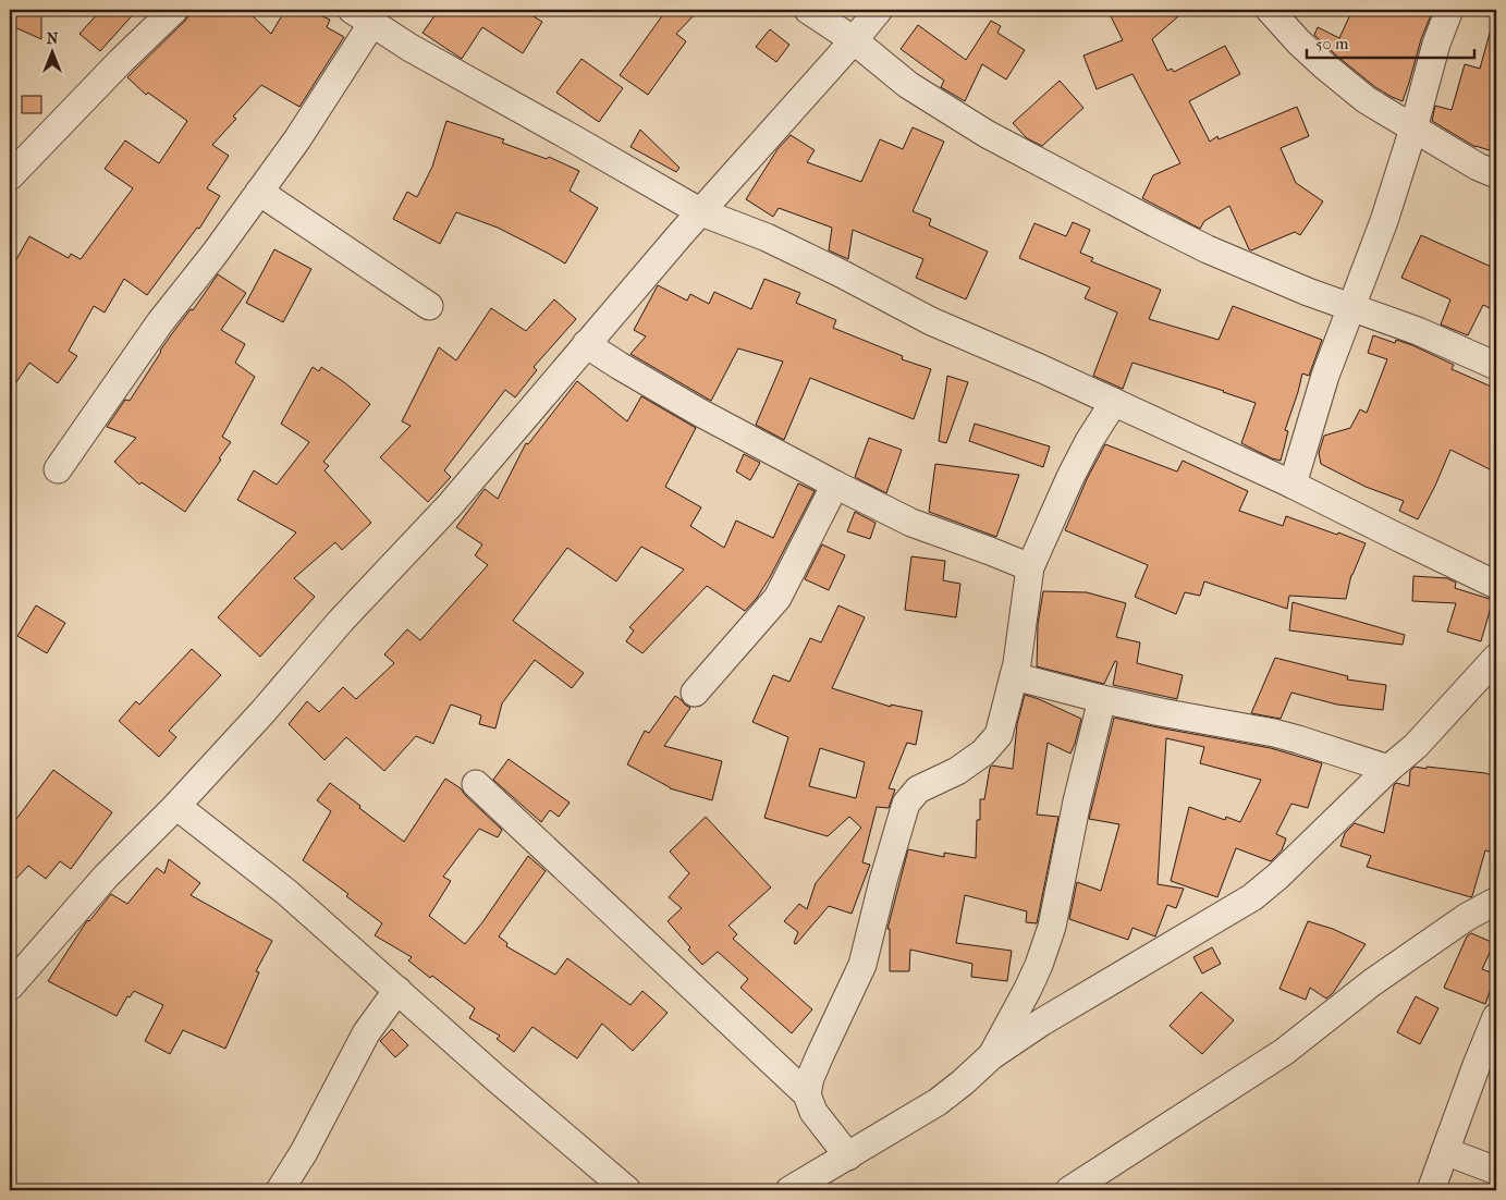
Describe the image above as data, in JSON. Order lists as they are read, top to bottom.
{
  "scale_bar": "50 m",
  "north": "top"
}
